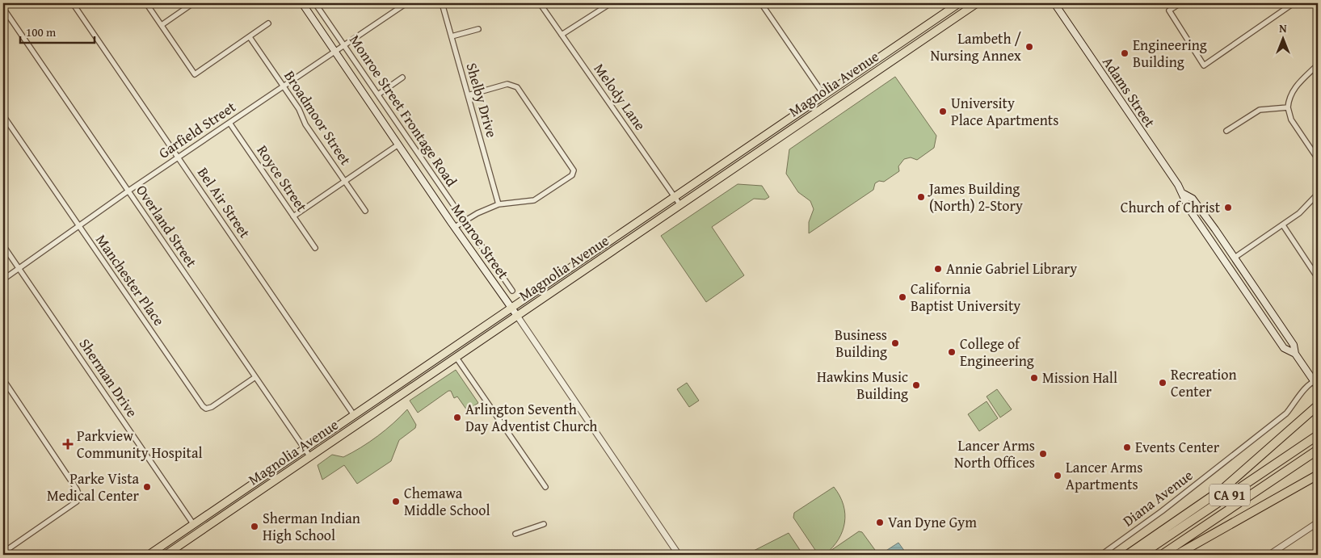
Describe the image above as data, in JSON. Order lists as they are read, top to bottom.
{
  "streets": {
    "highway": ["CA 91"],
    "main road": ["Magnolia Avenue", "Adams Street", "Monroe Street"],
    "street": [
      "Melody Lane",
      "Shelby Drive",
      "Monroe Street Frontage Road",
      "Broadmoor Street",
      "Garfield Street",
      "Royce Street",
      "Bel Air Street",
      "Overland Street",
      "Manchester Place",
      "Sherman Drive",
      "Diana Avenue"
    ]
  },
  "crossings": [
    ["Magnolia Avenue", "Melody Lane"],
    ["Magnolia Avenue", "Bel Air Street"],
    ["Magnolia Avenue", "Overland Street"],
    ["Magnolia Avenue", "Monroe Street"],
    ["Magnolia Avenue", "Sherman Drive"],
    ["Adams Street", "Diana Avenue"],
    ["Monroe Street Frontage Road", "Garfield Street"],
    ["Broadmoor Street", "Garfield Street"],
    ["Garfield Street", "Royce Street"],
    ["Garfield Street", "Bel Air Street"],
    ["Garfield Street", "Overland Street"],
    ["Garfield Street", "Monroe Street"],
    ["Garfield Street", "Manchester Place"],
    ["Garfield Street", "Sherman Drive"],
    ["Overland Street", "Manchester Place"]
  ],
  "places": {
    "other": [
      "Lambeth / Nursing Annex",
      "Engineering Building",
      "University Place Apartments",
      "James Building (North) 2-Story",
      "Church of Christ",
      "Annie Gabriel Library",
      "California Baptist University",
      "Business Building",
      "College of Engineering",
      "Mission Hall",
      "Recreation Center",
      "Hawkins Music Building",
      "Arlington Seventh Day Adventist Church",
      "Events Center",
      "Lancer Arms North Offices",
      "Lancer Arms Apartments",
      "Parke Vista Medical Center",
      "Chemawa Middle School",
      "Van Dyne Gym",
      "Sherman Indian High School"
    ],
    "health": ["Parkview Community Hospital"]
  },
  "scale_bar": "100 m",
  "north": "top"
}
